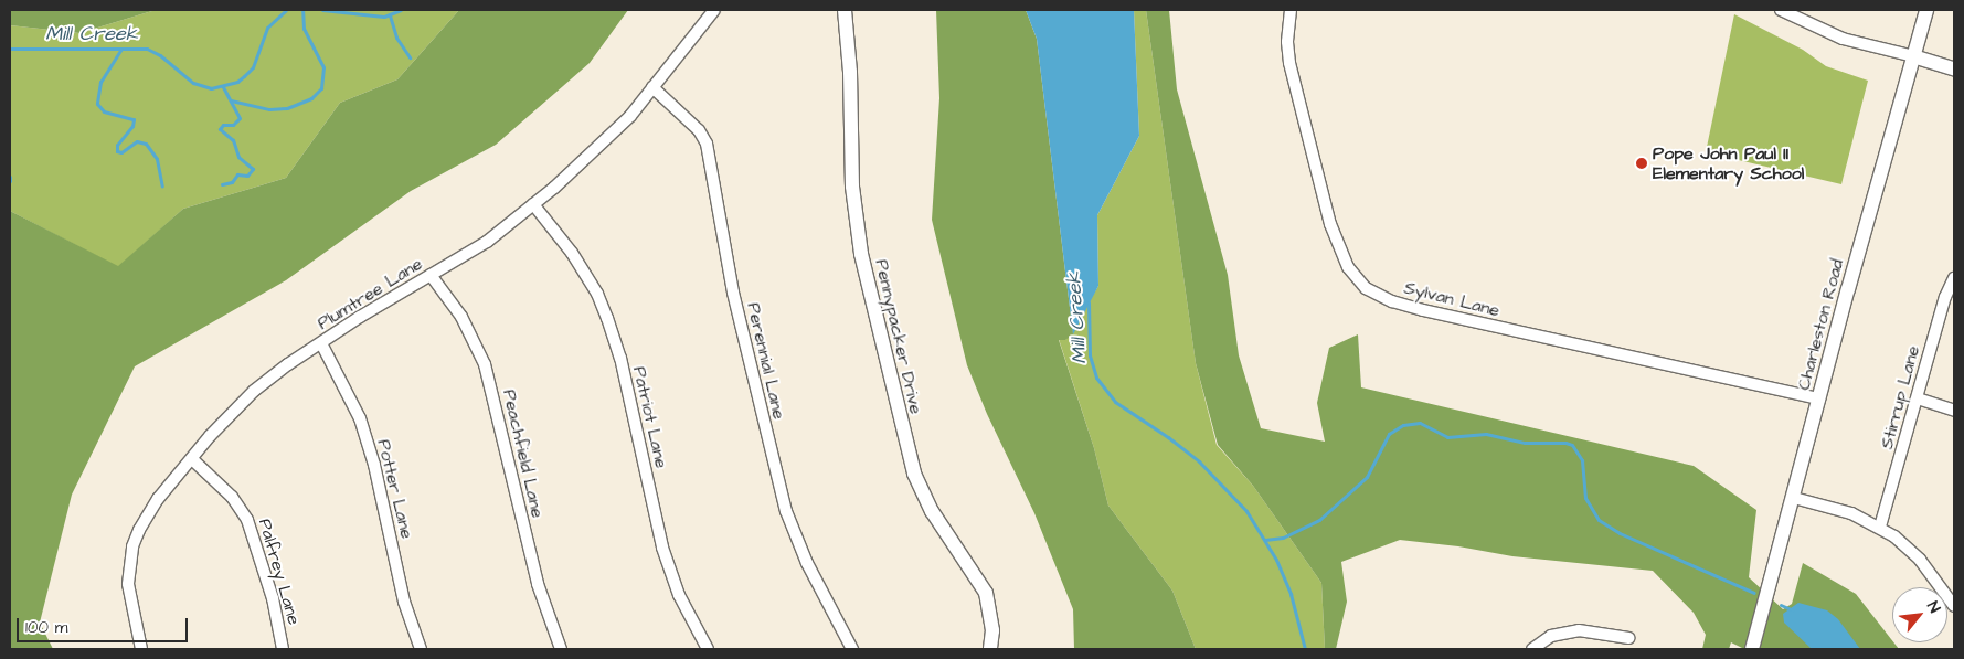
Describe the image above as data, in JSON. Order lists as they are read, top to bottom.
{
  "streets": {
    "street": [
      "Plumtree Lane",
      "Sylvan Lane",
      "Charleston Road",
      "Pennypacker Drive",
      "Perennial Lane",
      "Stirrup Lane",
      "Patriot Lane",
      "Peachfield Lane",
      "Potter Lane",
      "Palfrey Lane"
    ]
  },
  "crossings": [
    ["Plumtree Lane", "Perennial Lane"],
    ["Plumtree Lane", "Patriot Lane"],
    ["Plumtree Lane", "Peachfield Lane"],
    ["Plumtree Lane", "Potter Lane"],
    ["Plumtree Lane", "Palfrey Lane"],
    ["Sylvan Lane", "Charleston Road"]
  ],
  "water": ["Mill Creek"],
  "places": ["Pope John Paul II Elementary School"],
  "scale_bar": "100 m",
  "north": "top right"
}
